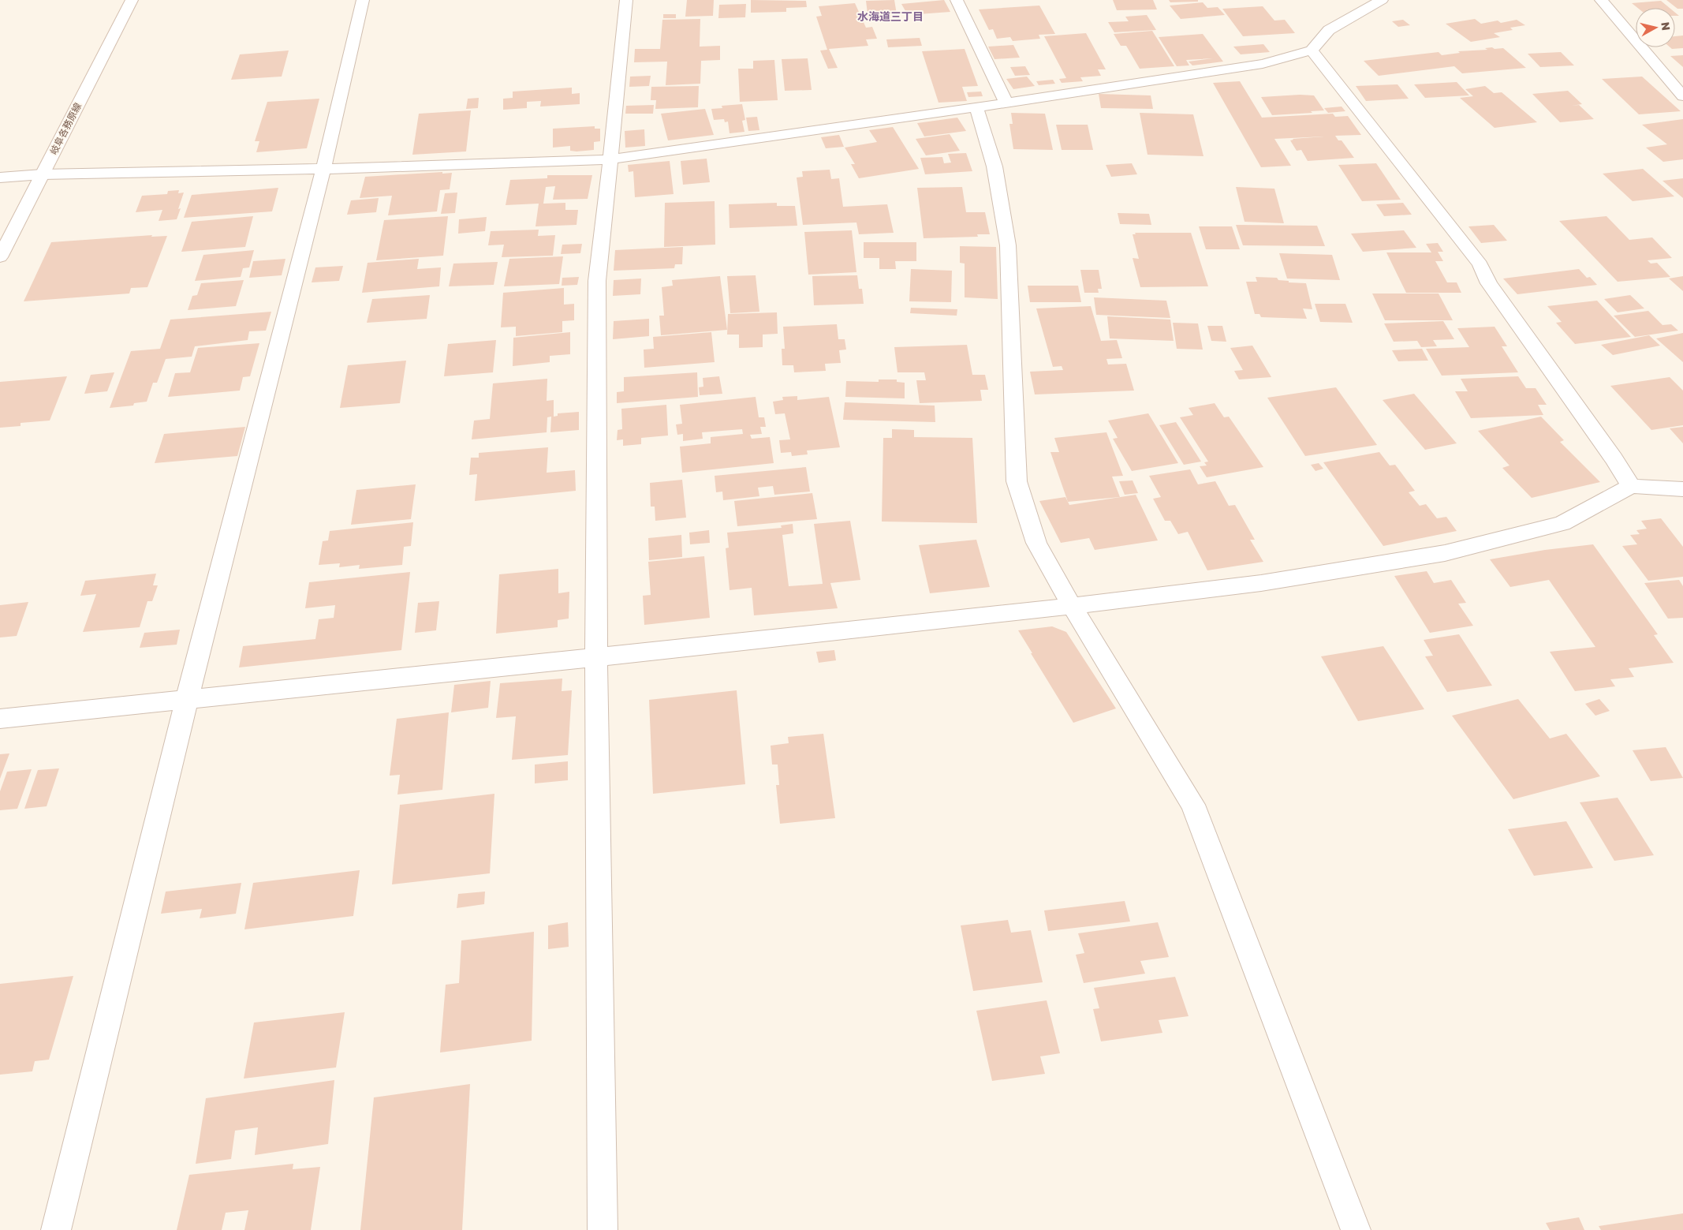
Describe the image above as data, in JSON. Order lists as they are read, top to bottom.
{
  "streets": {
    "street": ["岐阜各務原線"]
  },
  "districts": ["水海道三丁目"],
  "north": "right"
}
